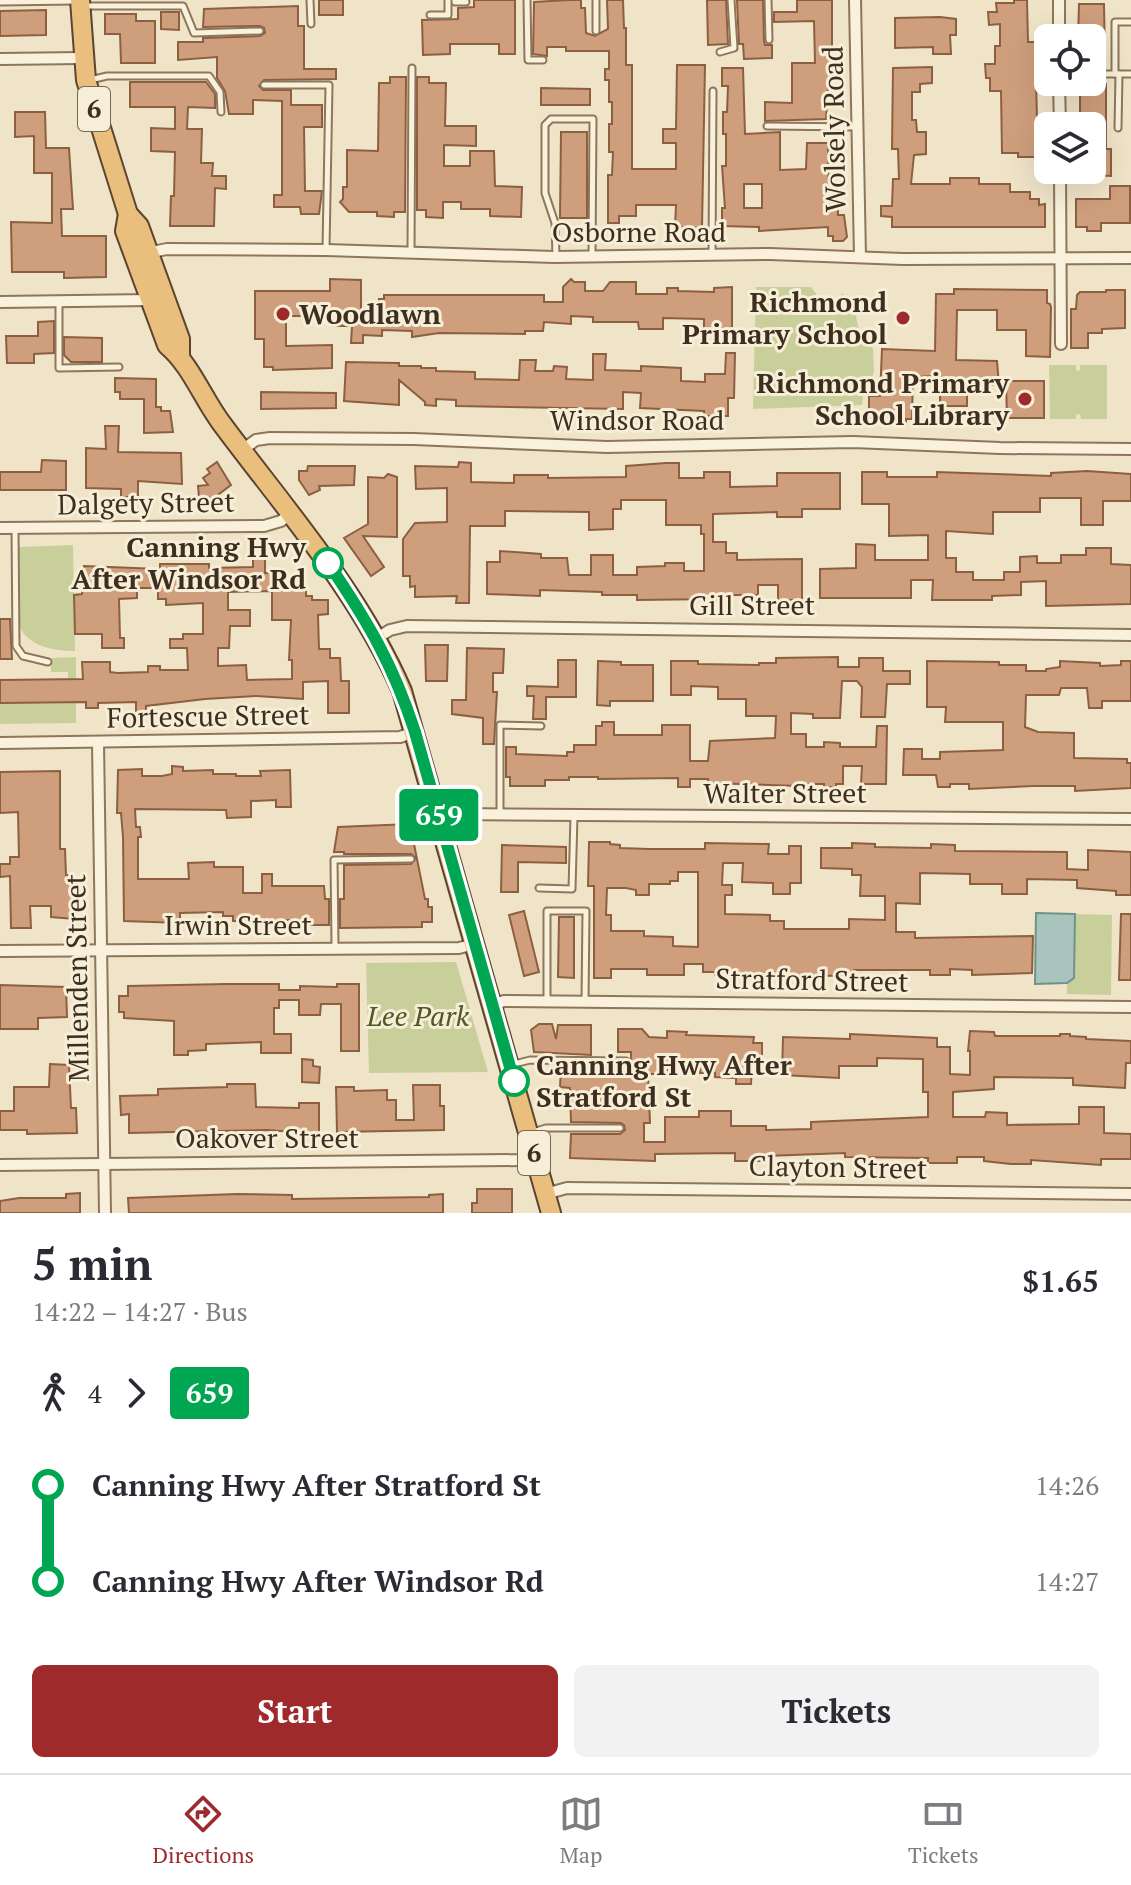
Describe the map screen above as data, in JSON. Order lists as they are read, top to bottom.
{
  "streets": {
    "highway": ["6"],
    "street": [
      "Wolsely Road",
      "Osborne Road",
      "Windsor Road",
      "Dalgety Street",
      "Gill Street",
      "Fortescue Street",
      "Walter Street",
      "Irwin Street",
      "Millenden Street",
      "Stratford Street",
      "Oakover Street",
      "Clayton Street"
    ]
  },
  "crossings": [
    ["6", "Osborne Road"],
    ["6", "Windsor Road"],
    ["6", "Dalgety Street"],
    ["6", "Gill Street"],
    ["6", "Fortescue Street"],
    ["6", "Walter Street"],
    ["6", "Irwin Street"],
    ["6", "Stratford Street"],
    ["6", "Oakover Street"],
    ["6", "Clayton Street"],
    ["Wolsely Road", "Osborne Road"],
    ["Fortescue Street", "Millenden Street"],
    ["Irwin Street", "Millenden Street"],
    ["Millenden Street", "Oakover Street"]
  ],
  "parks": ["Lee Park"],
  "places": [
    "Woodlawn",
    "Richmond Primary School",
    "Richmond Primary School Library",
    "Canning Hwy After Windsor Rd",
    "Canning Hwy After Stratford St"
  ],
  "lines": ["bus line 659"],
  "page": {
    "on_map": "659",
    "heading": ["5 min", "14:22 – 14:27 · Bus", "$1.65"],
    "legs": ["4", "659"],
    "list": [
      {
        "name": "Canning Hwy After Stratford St",
        "value": "14:26"
      },
      {
        "name": "Canning Hwy After Windsor Rd",
        "value": "14:27"
      }
    ],
    "buttons": ["Start", "Tickets"],
    "tabs": ["Directions", "Map", "Tickets"]
  }
}
